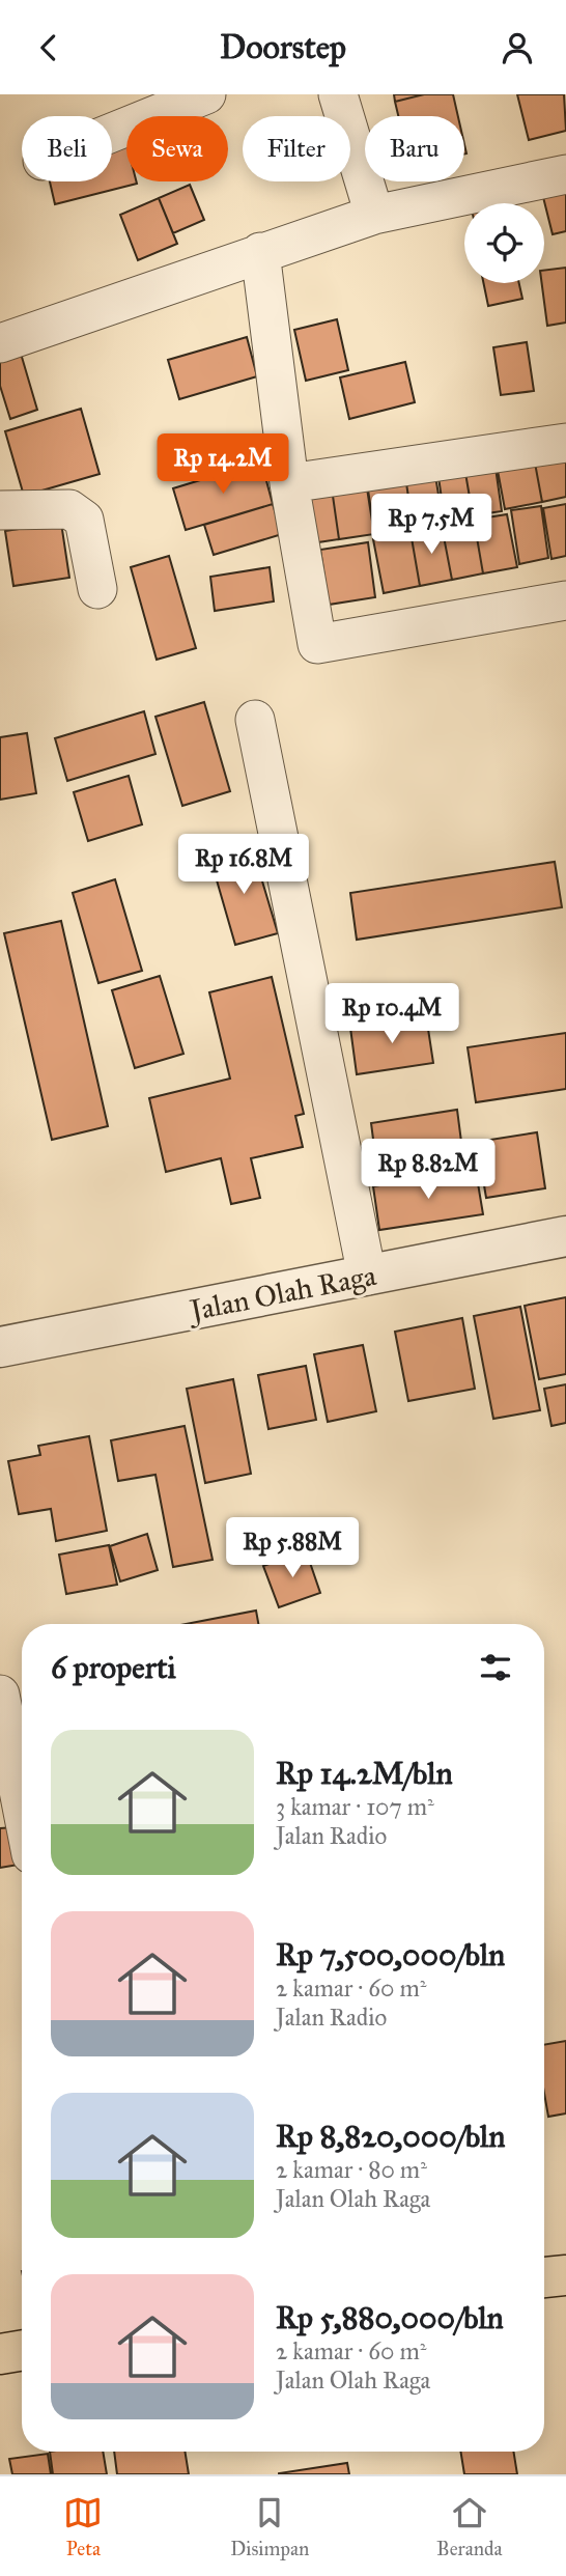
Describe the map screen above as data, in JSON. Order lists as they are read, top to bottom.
{
  "streets": {
    "street": ["Jalan Olah Raga"]
  },
  "page": {
    "header": "Doorstep",
    "chip": [
      "Beli",
      "Sewa",
      "Filter",
      "Baru"
    ],
    "price": [
      "Rp 14.2M",
      "Rp 7.5M",
      "Rp 16.8M",
      "Rp 10.4M",
      "Rp 8.82M",
      "Rp 5.88M"
    ],
    "heading": "6 properti",
    "list": [
      {
        "name": "Rp 14.2M/bln",
        "note": "3 kamar · 107 m² · Jalan Radio"
      },
      {
        "name": "Rp 7,500,000/bln",
        "note": "2 kamar · 60 m² · Jalan Radio"
      },
      {
        "name": "Rp 8,820,000/bln",
        "note": "2 kamar · 80 m² · Jalan Olah Raga"
      },
      {
        "name": "Rp 5,880,000/bln",
        "note": "2 kamar · 60 m² · Jalan Olah Raga"
      }
    ],
    "tabs": ["Peta", "Disimpan", "Beranda"]
  }
}
